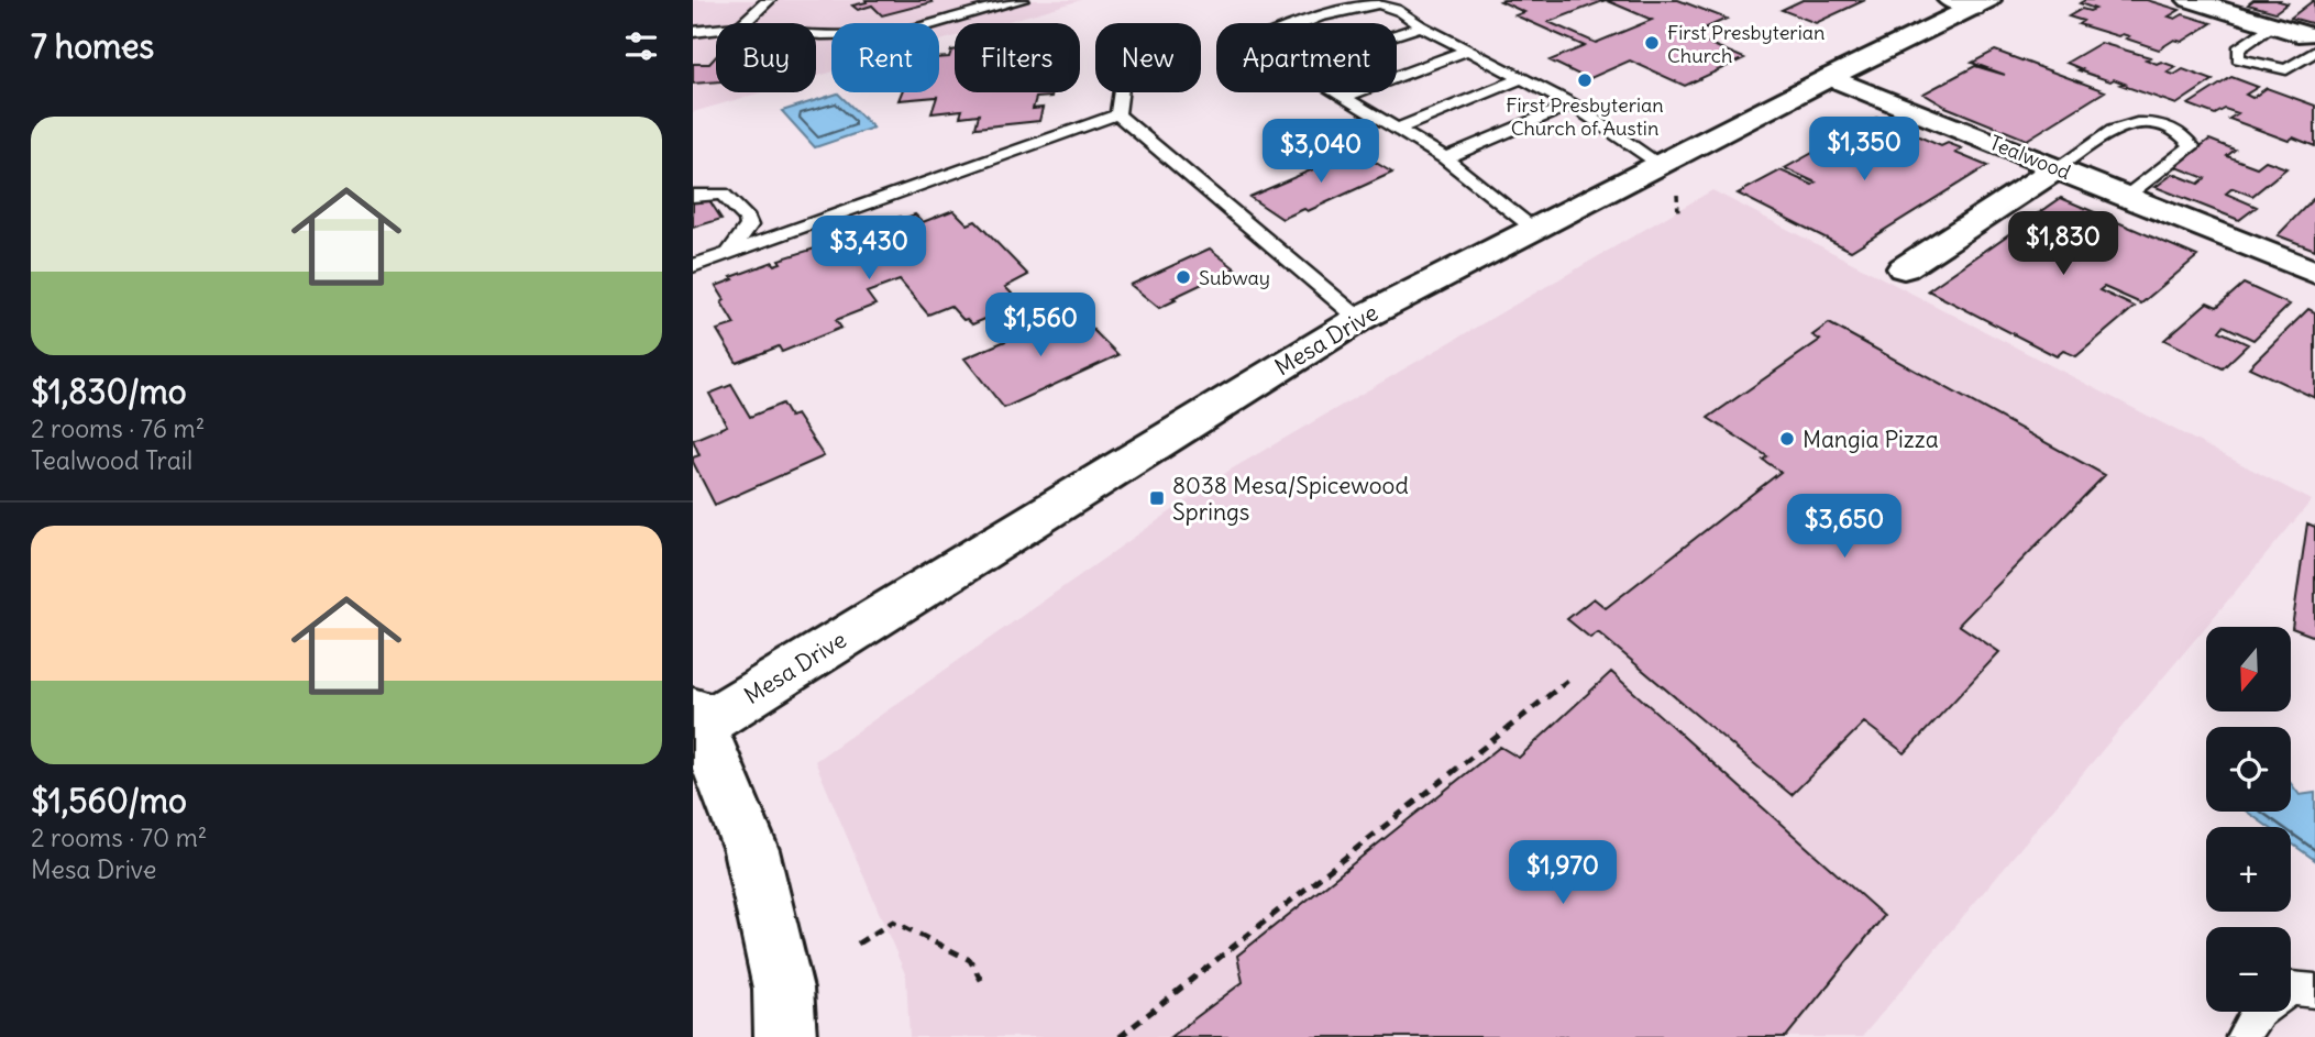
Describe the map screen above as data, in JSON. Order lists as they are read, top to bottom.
{
  "streets": {
    "street": ["Tealwood", "Mesa Drive"]
  },
  "crossings": [
    ["Tealwood", "Mesa Drive"]
  ],
  "places": {
    "other": [
      "First Presbyterian Church",
      "First Presbyterian Church of Austin",
      "Subway",
      "Mangia Pizza"
    ],
    "transit": ["8038 Mesa/Spicewood Springs"]
  },
  "north": "bottom",
  "page": {
    "heading": "7 homes",
    "chip": [
      "Buy",
      "Rent",
      "Filters",
      "New",
      "Apartment"
    ],
    "list": [
      {
        "name": "$1,830/mo",
        "note": "2 rooms · 76 m² · Tealwood Trail"
      },
      {
        "name": "$1,560/mo",
        "note": "2 rooms · 70 m² · Mesa Drive"
      }
    ],
    "price": [
      "$1,350",
      "$3,040",
      "$1,830",
      "$3,430",
      "$1,560",
      "$3,650",
      "$1,970"
    ],
    "map_buttons": ["+", "−"]
  }
}
